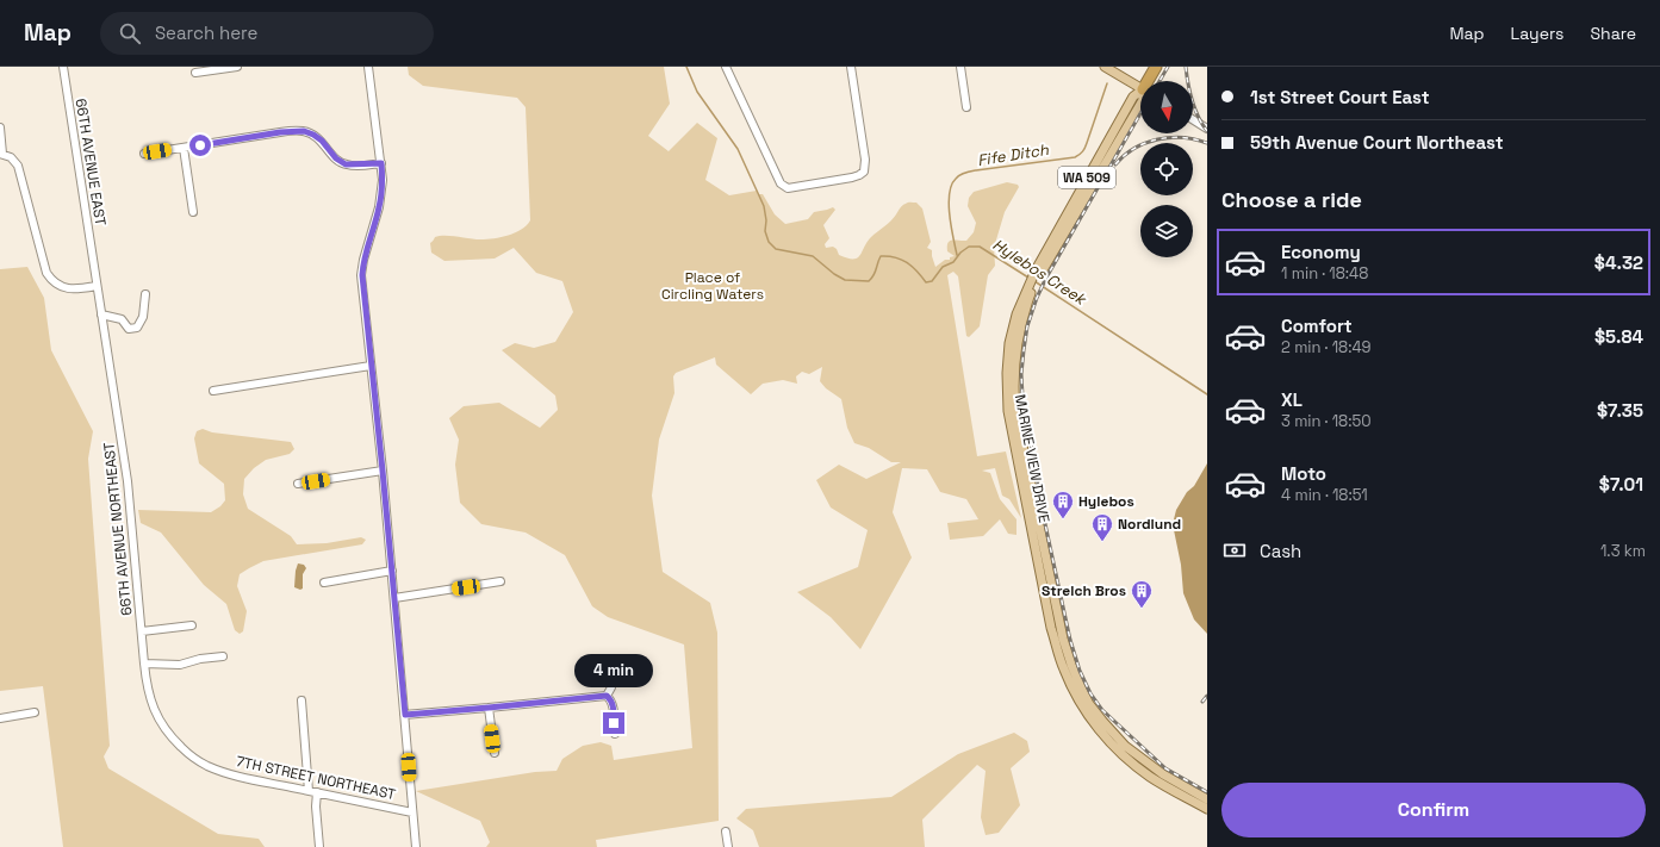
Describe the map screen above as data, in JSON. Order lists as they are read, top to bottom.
{
  "streets": {
    "highway": ["WA 509"],
    "main road": ["MARINE VIEW DRIVE"],
    "street": ["66TH AVENUE EAST", "66TH AVENUE NORTHEAST", "7TH STREET NORTHEAST"]
  },
  "crossings": [
    ["66TH AVENUE EAST", "66TH AVENUE NORTHEAST"],
    ["66TH AVENUE NORTHEAST", "7TH STREET NORTHEAST"]
  ],
  "water": ["Fife Ditch", "Hylebos Creek"],
  "parks": ["Place of Circling Waters"],
  "places": {
    "building": ["Hylebos", "Nordlund", "Streich Bros"]
  },
  "north": "bottom",
  "page": {
    "header": "Map",
    "search": "Search here",
    "nav": ["Map", "Layers", "Share"],
    "banner": ["1st Street Court East", "59th Avenue Court Northeast"],
    "heading": "Choose a ride",
    "list": [
      {
        "name": "Economy",
        "note": "1 min · 18:48",
        "value": "$4.32"
      },
      {
        "name": "Comfort",
        "note": "2 min · 18:49",
        "value": "$5.84"
      },
      {
        "name": "XL",
        "note": "3 min · 18:50",
        "value": "$7.35"
      },
      {
        "name": "Moto",
        "note": "4 min · 18:51",
        "value": "$7.01"
      }
    ],
    "pay": ["Cash", "1.3 km"],
    "bubble": "4 min",
    "buttons": "Confirm"
  }
}
